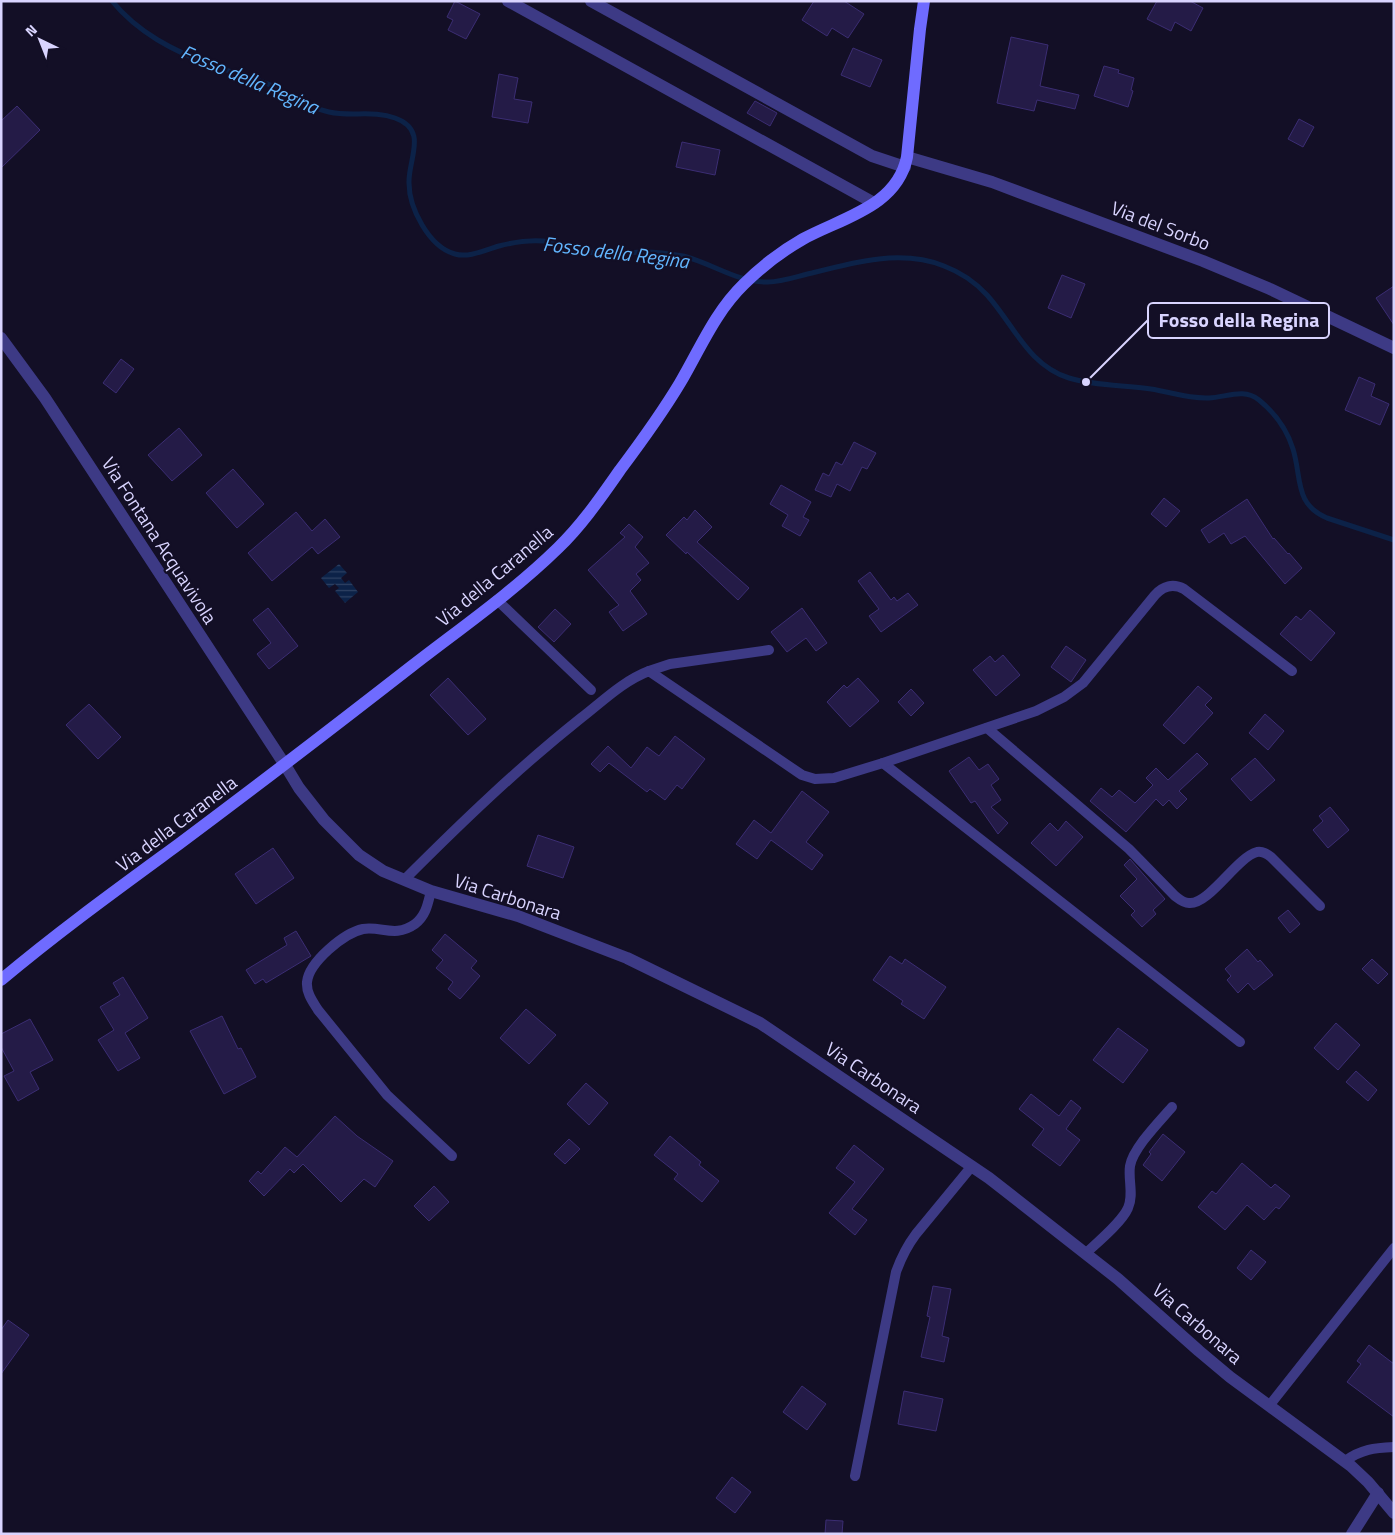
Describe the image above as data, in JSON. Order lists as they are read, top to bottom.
{
  "streets": {
    "main road": ["Via della Caranella"],
    "street": ["Via del Sorbo", "Via Fontana Acquavivola", "Via Carbonara"]
  },
  "crossings": [
    ["Via del Sorbo", "Via della Caranella"],
    ["Via Fontana Acquavivola", "Via della Caranella"],
    ["Via Fontana Acquavivola", "Via Carbonara"],
    ["Via della Caranella", "Via Carbonara"]
  ],
  "water": ["Fosso della Regina"],
  "places": ["Fosso della Regina"],
  "north": "top left"
}
